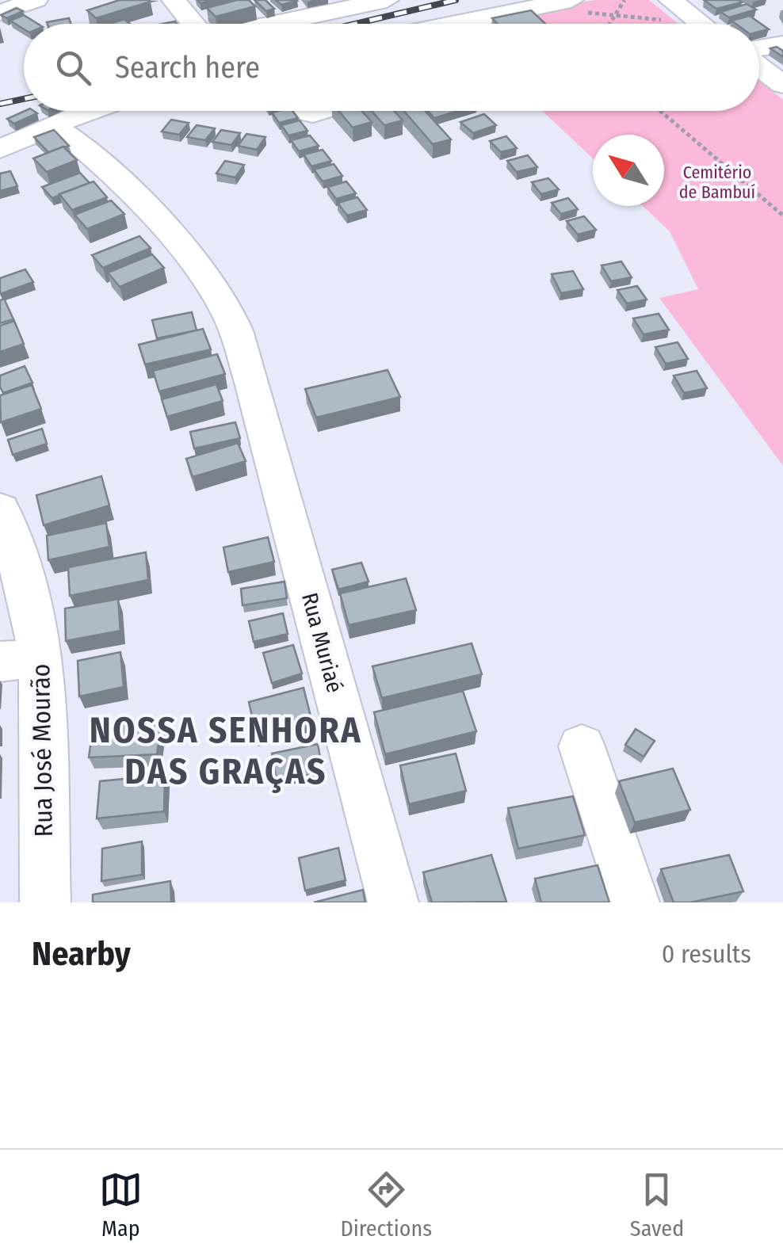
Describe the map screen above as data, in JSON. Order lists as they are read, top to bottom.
{
  "streets": {
    "street": ["Rua Muriaé", "Rua José Mourão"]
  },
  "districts": ["NOSSA SENHORA DAS GRAÇAS"],
  "parks": ["Cemitério de Bambuí"],
  "north": "top left",
  "page": {
    "search": "Search here",
    "heading": ["Nearby", "0 results"],
    "nav": ["Map", "Directions", "Saved"]
  }
}
